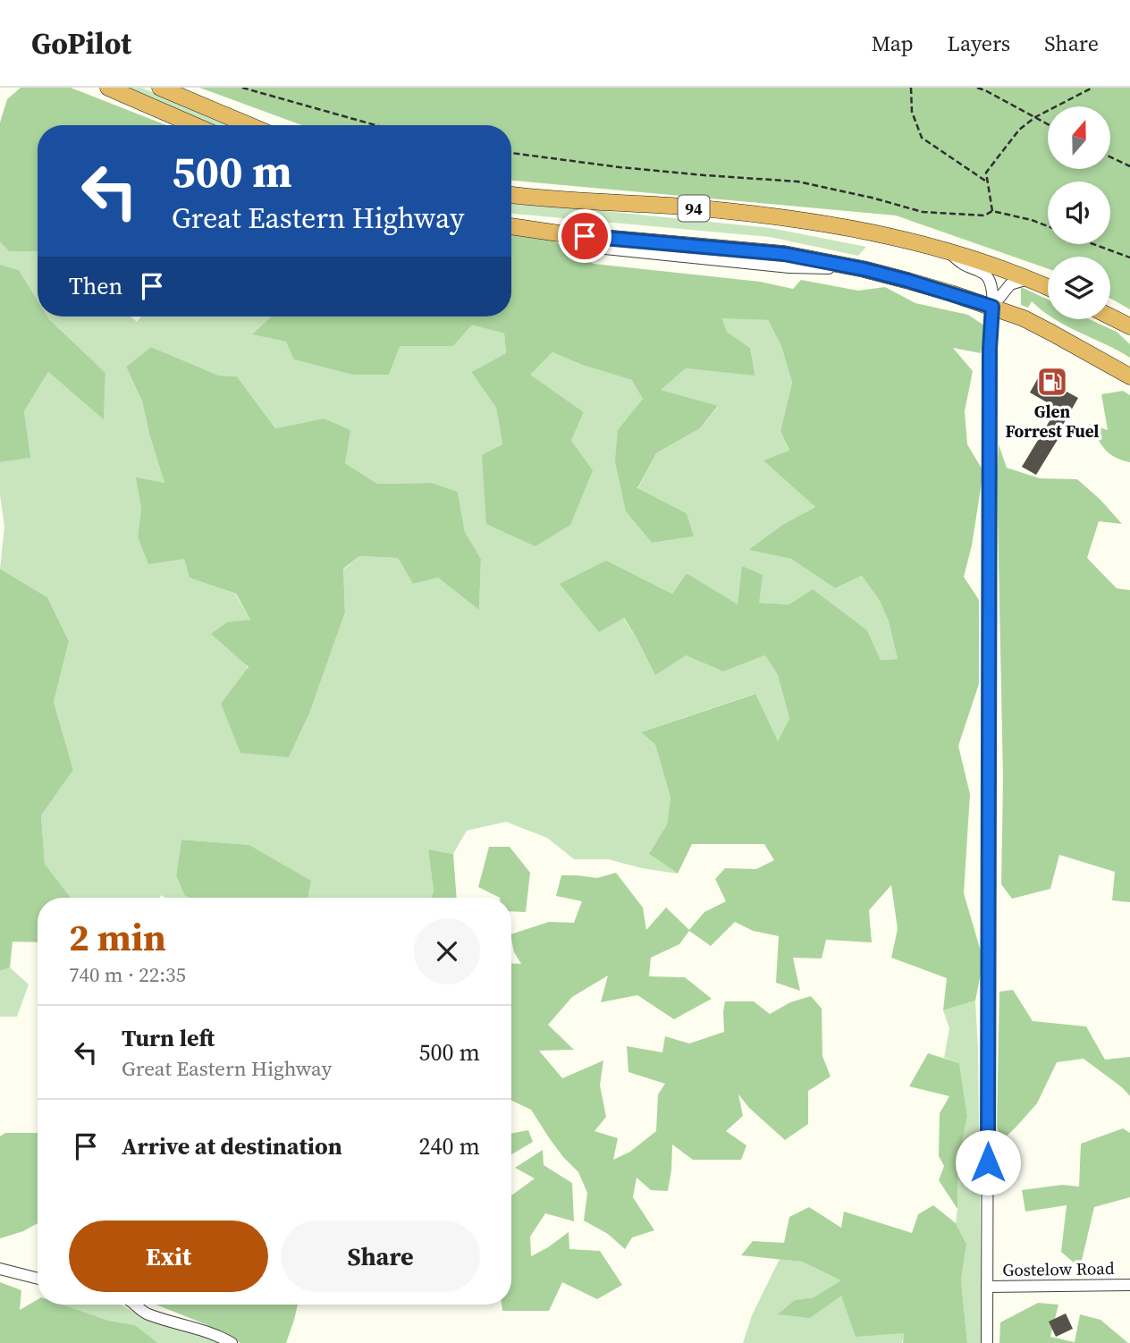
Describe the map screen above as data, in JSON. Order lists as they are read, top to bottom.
{
  "streets": {
    "highway": ["94"],
    "street": ["Gostelow Road"]
  },
  "places": {
    "fuel station": ["Glen Forrest Fuel"]
  },
  "north": "top",
  "page": {
    "header": "GoPilot",
    "nav": ["Map", "Layers", "Share"],
    "turn": ["500 m", "Great Eastern Highway"],
    "then": "Then",
    "heading": ["2 min", "740 m · 22:35"],
    "list": [
      {
        "name": "Turn left",
        "note": "Great Eastern Highway",
        "value": "500 m"
      },
      {
        "name": "Arrive at destination",
        "value": "240 m"
      }
    ],
    "buttons": ["Exit", "Share"]
  }
}
